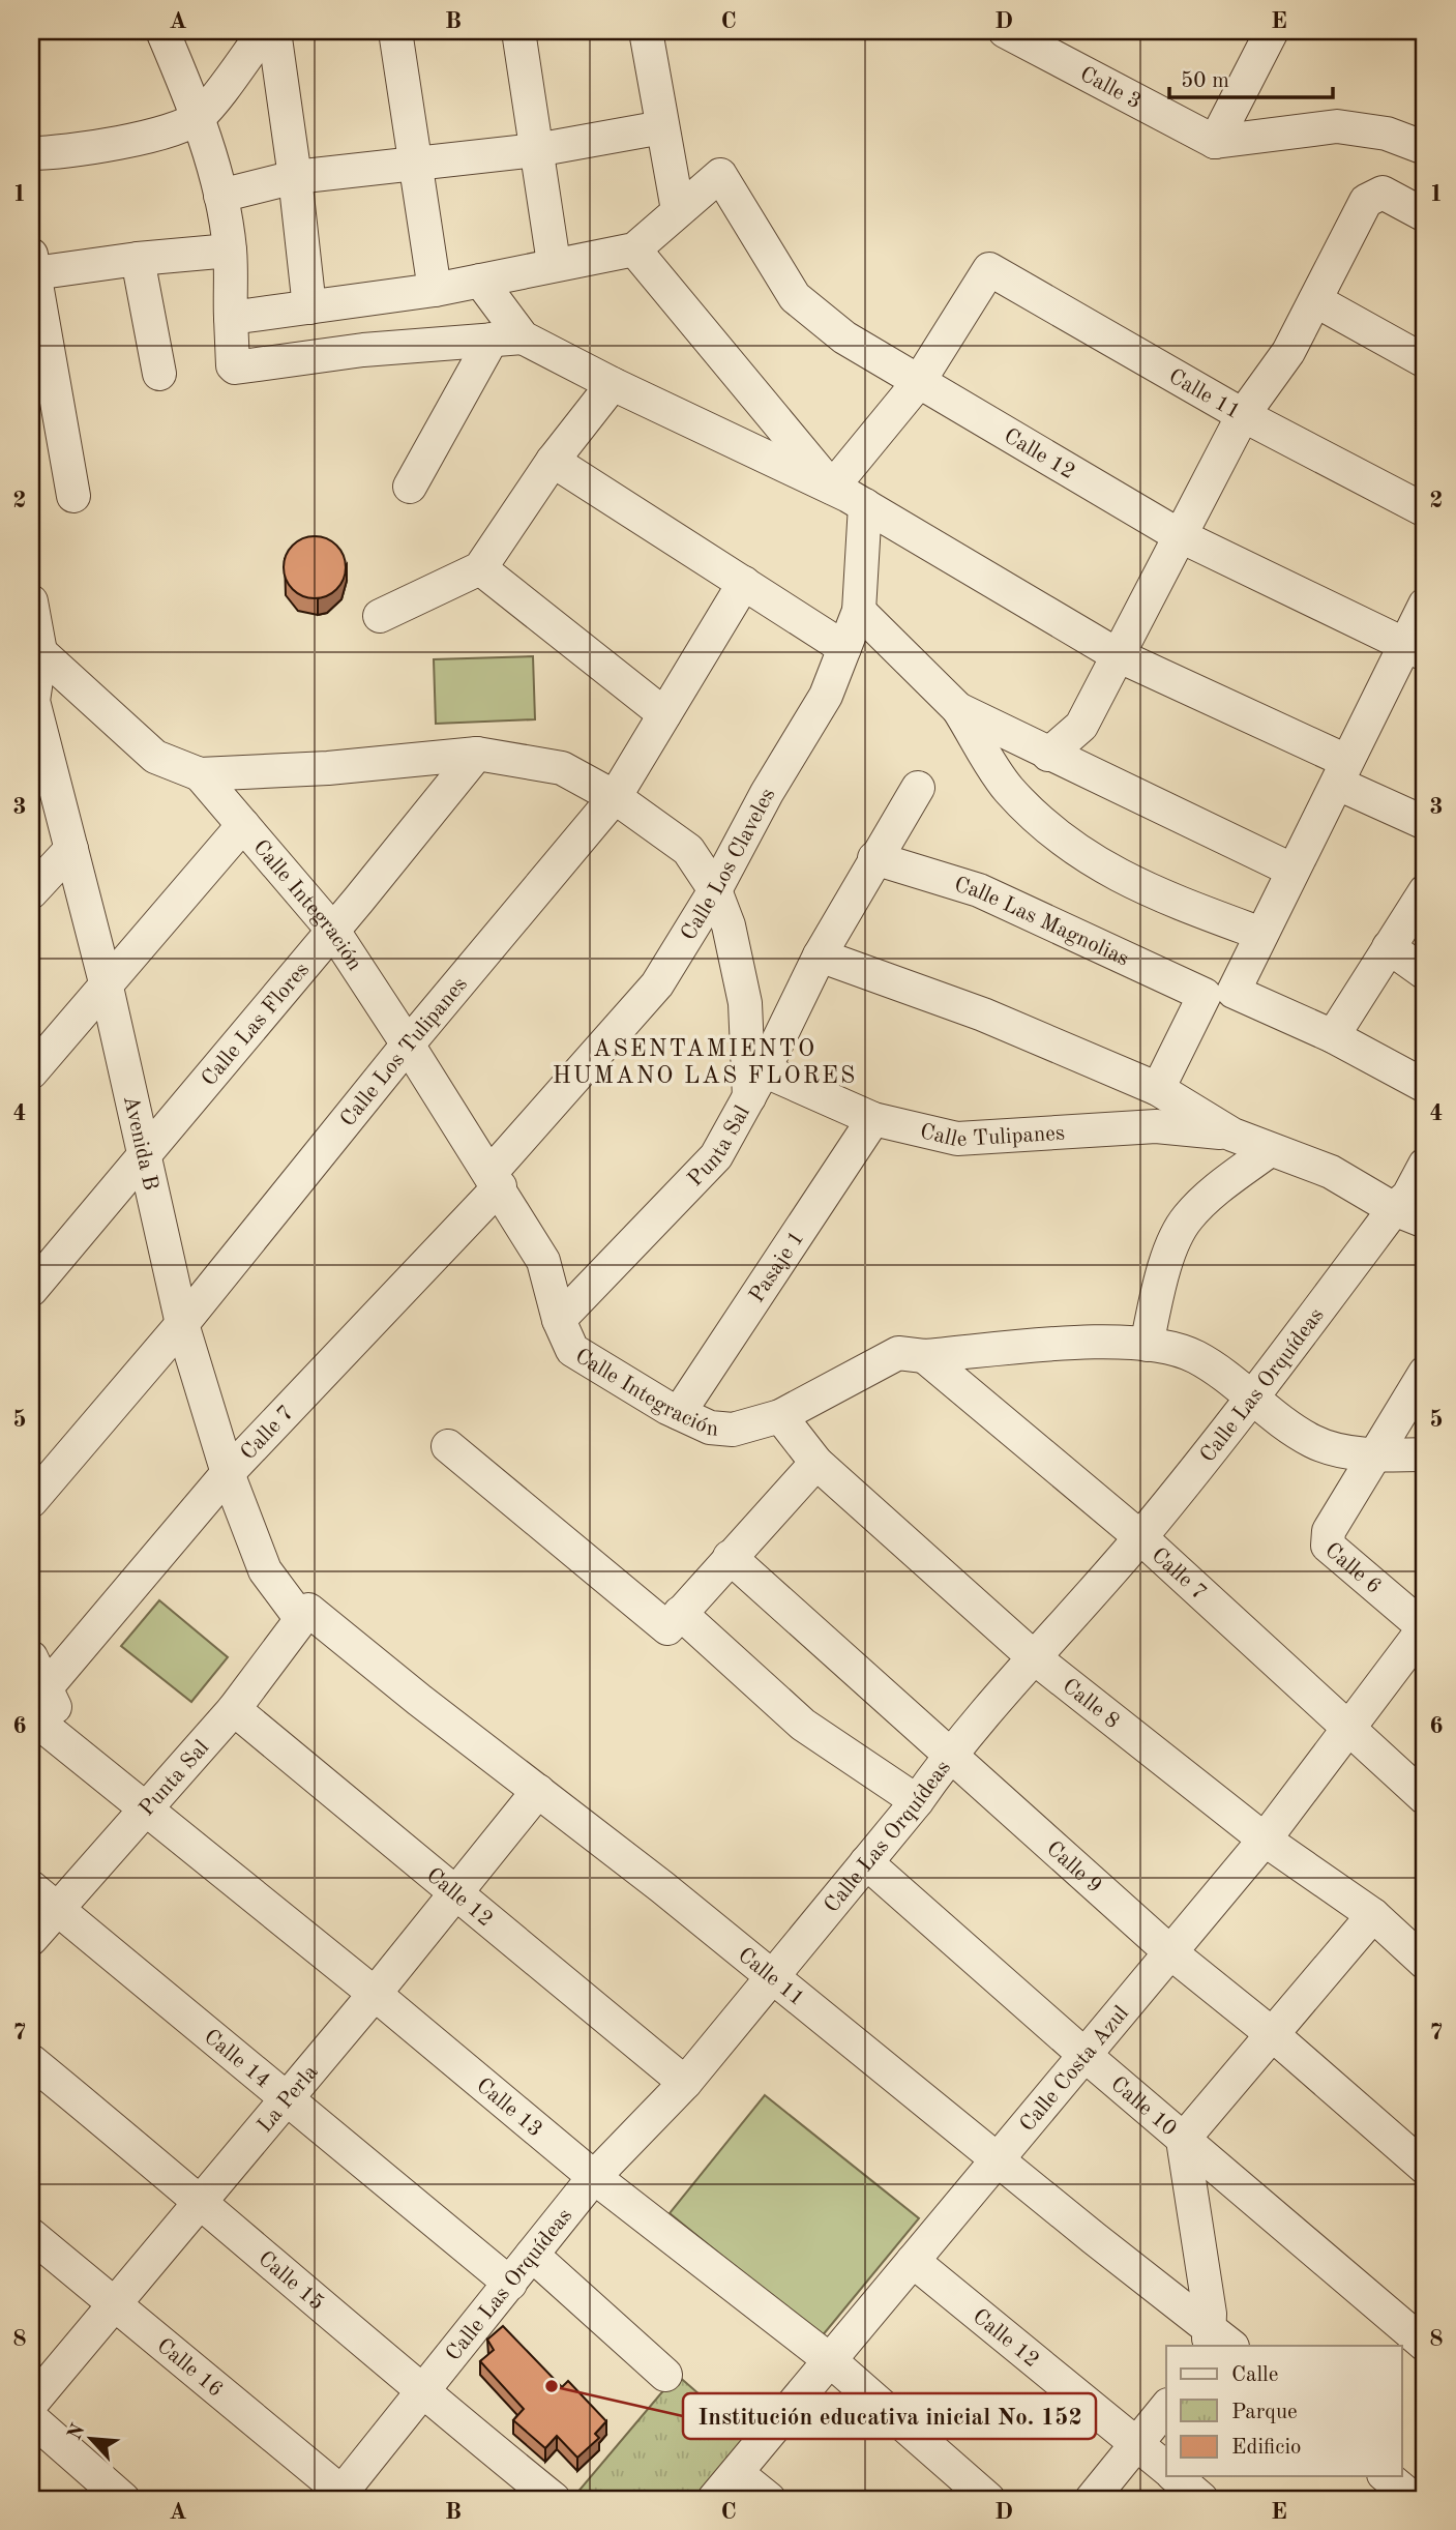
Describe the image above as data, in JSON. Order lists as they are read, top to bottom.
{
  "streets": {
    "street": [
      "Calle 3",
      "Calle 11",
      "Calle 12",
      "Calle Los Claveles",
      "Calle Integración",
      "Calle Las Magnolias",
      "Calle Las Flores",
      "Calle Los Tulipanes",
      "Calle Tulipanes",
      "Avenida B",
      "Punta Sal",
      "Pasaje 1",
      "Calle Las Orquídeas",
      "Calle 7",
      "Calle 6",
      "Calle 8",
      "Calle 9",
      "Calle 14",
      "Calle Costa Azul",
      "La Perla",
      "Calle 10",
      "Calle 13",
      "Calle 15",
      "Calle 16"
    ]
  },
  "crossings": [
    ["Calle 11", "Calle 12"],
    ["Calle 11", "Avenida B"],
    ["Calle 11", "Punta Sal"],
    ["Calle 11", "Calle Las Orquídeas"],
    ["Calle 11", "Calle Costa Azul"],
    ["Calle 11", "La Perla"],
    ["Calle 12", "Punta Sal"],
    ["Calle 12", "Calle Las Orquídeas"],
    ["Calle 12", "Calle Costa Azul"],
    ["Calle 12", "La Perla"],
    ["Calle Los Claveles", "Calle Integración"],
    ["Calle Los Claveles", "Calle 7"],
    ["Calle Integración", "Calle Las Flores"],
    ["Calle Integración", "Calle Los Tulipanes"],
    ["Calle Integración", "Calle Tulipanes"],
    ["Calle Integración", "Avenida B"],
    ["Calle Integración", "Punta Sal"],
    ["Calle Integración", "Pasaje 1"],
    ["Calle Integración", "Calle Las Orquídeas"],
    ["Calle Integración", "Calle 7"],
    ["Calle Integración", "Calle 6"],
    ["Calle Integración", "Calle 8"],
    ["Calle Las Magnolias", "Punta Sal"],
    ["Calle Las Flores", "Avenida B"],
    ["Calle Los Tulipanes", "Avenida B"],
    ["Calle Tulipanes", "Punta Sal"],
    ["Calle Tulipanes", "Pasaje 1"],
    ["Calle Tulipanes", "Calle Las Orquídeas"],
    ["Avenida B", "Punta Sal"],
    ["Avenida B", "Calle 7"],
    ["Punta Sal", "Calle 14"],
    ["Punta Sal", "Calle 13"],
    ["Calle Las Orquídeas", "Calle 7"],
    ["Calle Las Orquídeas", "Calle 8"],
    ["Calle Las Orquídeas", "Calle 9"],
    ["Calle Las Orquídeas", "Calle 14"],
    ["Calle Las Orquídeas", "Calle 10"],
    ["Calle Las Orquídeas", "Calle 13"],
    ["Calle Las Orquídeas", "Calle 15"],
    ["Calle Las Orquídeas", "Calle 16"],
    ["Calle 7", "Calle Costa Azul"],
    ["Calle 7", "Calle 13"],
    ["Calle 6", "Calle Costa Azul"],
    ["Calle 8", "Calle Costa Azul"],
    ["Calle 9", "Calle Costa Azul"],
    ["Calle 14", "La Perla"],
    ["Calle Costa Azul", "Calle 10"],
    ["Calle Costa Azul", "Calle 13"],
    ["La Perla", "Calle 13"],
    ["La Perla", "Calle 15"],
    ["La Perla", "Calle 16"]
  ],
  "districts": ["ASENTAMIENTO HUMANO LAS FLORES"],
  "places": ["Institución educativa inicial No. 152"],
  "legend": ["Calle", "Parque", "Edificio"],
  "scale_bar": "50 m",
  "north": "top left",
  "grid": {
    "columns": [
      "A",
      "B",
      "C",
      "D",
      "E"
    ],
    "rows": [
      "1",
      "2",
      "3",
      "4",
      "5",
      "6",
      "7",
      "8"
    ]
  }
}
